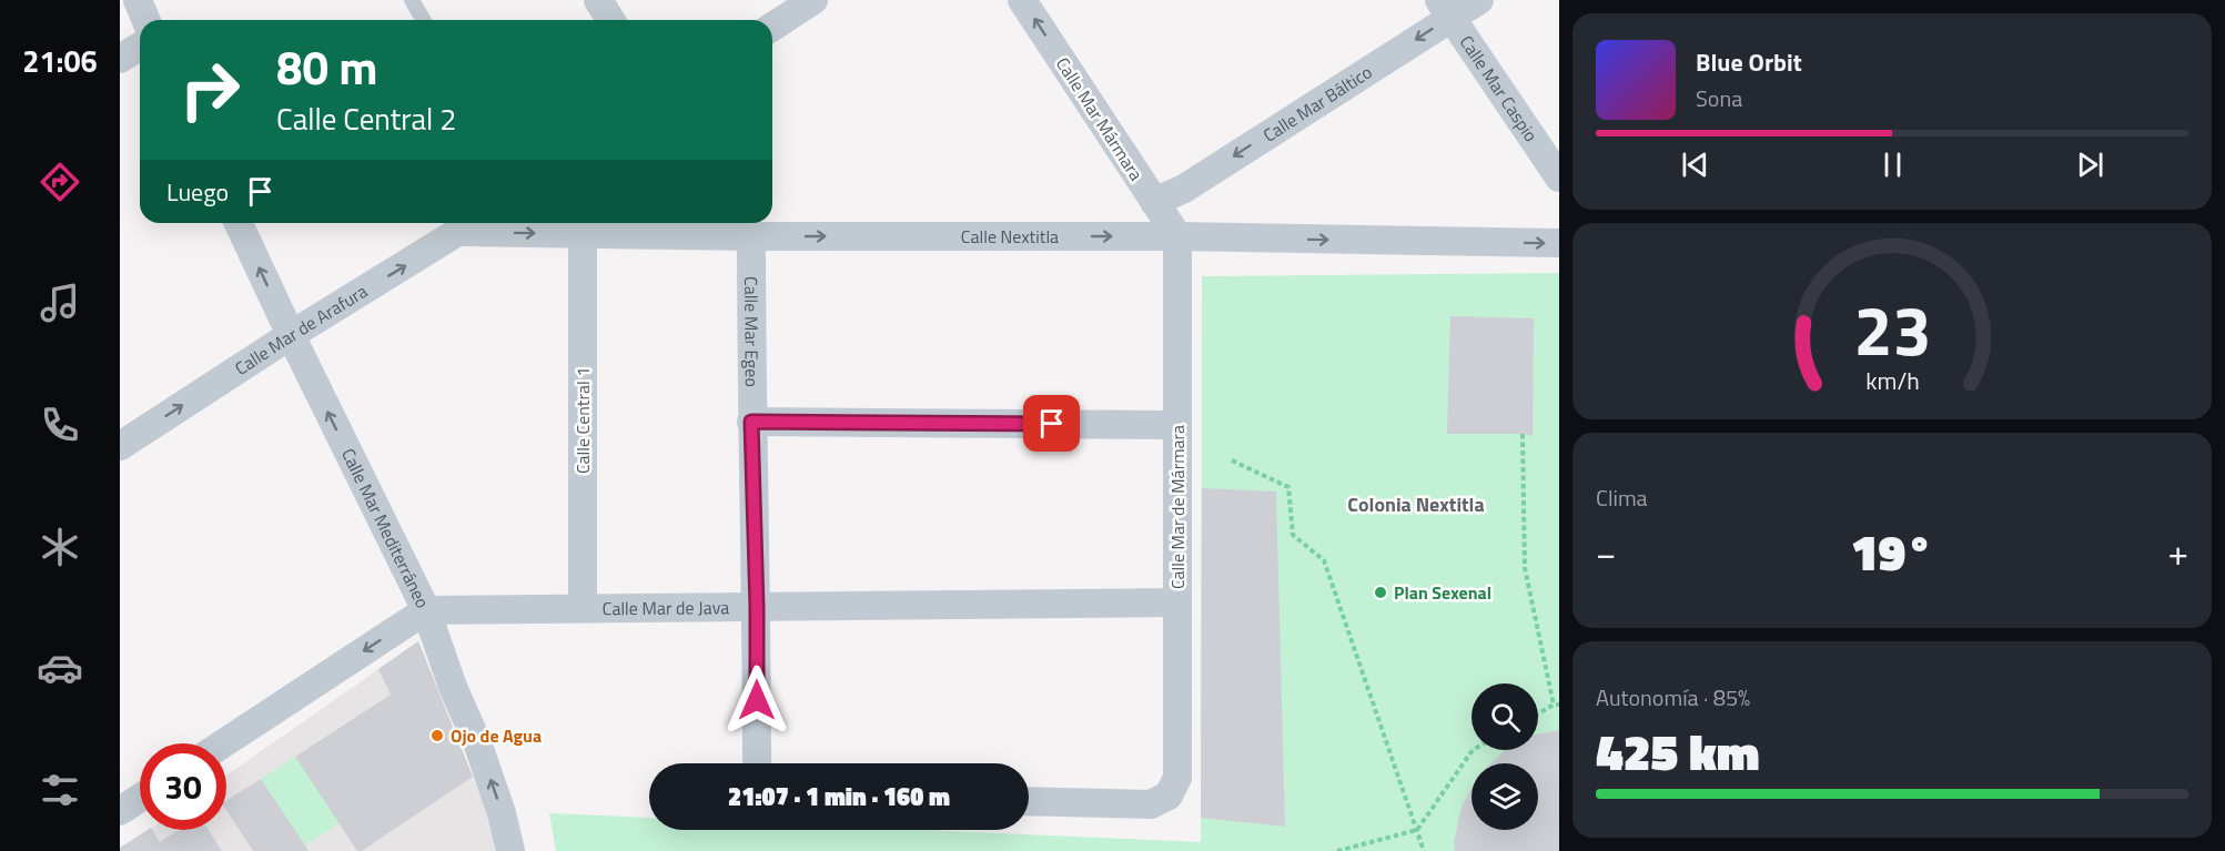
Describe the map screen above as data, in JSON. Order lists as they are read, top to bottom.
{
  "streets": {
    "street": [
      "Calle Mar Caspio",
      "Calle Mar Báltico",
      "Calle Mar Mármara",
      "Calle Nextitla",
      "Calle Mar de Arafura",
      "Calle Mar Egeo",
      "Calle Central 1",
      "Calle Mar de Mármara",
      "Calle Mar Mediterráneo",
      "Calle Mar de Java"
    ]
  },
  "crossings": [
    ["Calle Mar Caspio", "Calle Mar Báltico"],
    ["Calle Mar Báltico", "Calle Mar Mármara"],
    ["Calle Mar Mármara", "Calle Nextitla"],
    ["Calle Mar Mármara", "Calle Mar de Mármara"],
    ["Calle Nextitla", "Calle Mar de Arafura"],
    ["Calle Nextitla", "Calle Mar Egeo"],
    ["Calle Nextitla", "Calle Central 1"],
    ["Calle Nextitla", "Calle Mar de Mármara"],
    ["Calle Mar de Arafura", "Calle Mar Mediterráneo"],
    ["Calle Mar Egeo", "Calle Mar de Java"],
    ["Calle Central 1", "Calle Mar de Java"],
    ["Calle Mar de Mármara", "Calle Mar de Java"],
    ["Calle Mar Mediterráneo", "Calle Mar de Java"]
  ],
  "one_way": [
    "Calle Mar Báltico",
    "Calle Mar Mármara",
    "Calle Mar de Arafura",
    "Calle Mar Mediterráneo"
  ],
  "districts": ["Colonia Nextitla"],
  "places": ["Plan Sexenal", "Ojo de Agua"],
  "page": {
    "tabs": "21:06",
    "turn": ["80 m", "Calle Central 2"],
    "song": ["Blue Orbit", "Sona"],
    "then": "Luego",
    "tile": [
      "Clima",
      ["Autonomía · 85%", "425 km"]
    ],
    "heat": ["−", "19°", "+"],
    "limit": "30",
    "trip": "21:07 · 1 min · 160 m",
    "gauge": ["23", "km/h"]
  }
}
